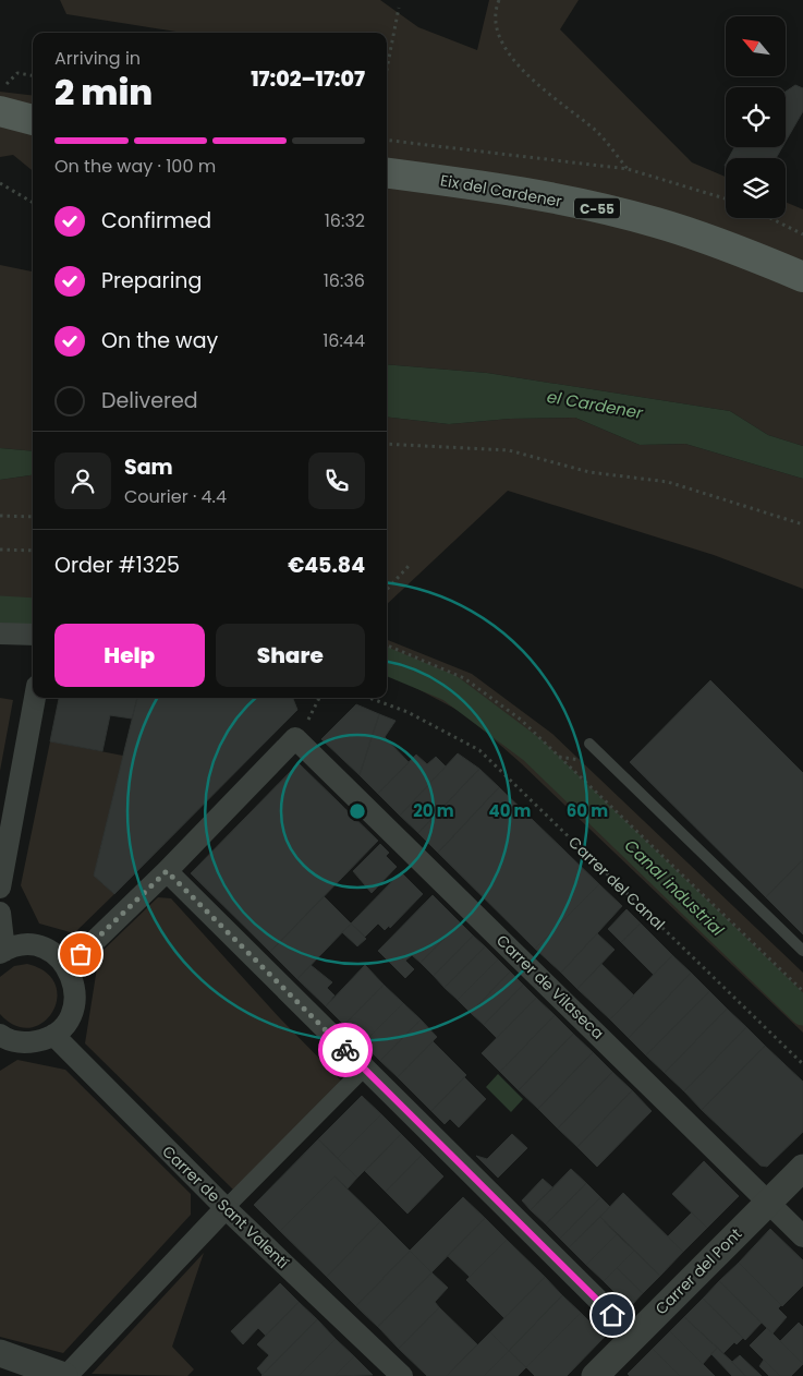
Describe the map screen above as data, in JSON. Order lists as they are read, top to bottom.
{
  "streets": {
    "main road": ["Eix del Cardener", "C-55"],
    "street": ["Carrer de Vilaseca", "Carrer de Sant Valentí", "Carrer del Pont"],
    "path": ["Carrer del Canal"]
  },
  "crossings": [
    ["Carrer de Vilaseca", "Carrer del Pont"]
  ],
  "water": ["el Cardener", "Canal industrial"],
  "north": "top left",
  "page": {
    "heading": ["2 min", "Arriving in", "17:02–17:07"],
    "panel": [
      "Sam",
      "Courier · 4.4",
      "Order #1325",
      "€45.84"
    ],
    "bar": "On the way · 100 m",
    "list": [
      ["Confirmed", "16:32"],
      ["Preparing", "16:36"],
      ["On the way", "16:44"],
      "Delivered"
    ],
    "buttons": ["Help", "Share"]
  },
  "rings": ["20 m", "40 m", "60 m"]
}
